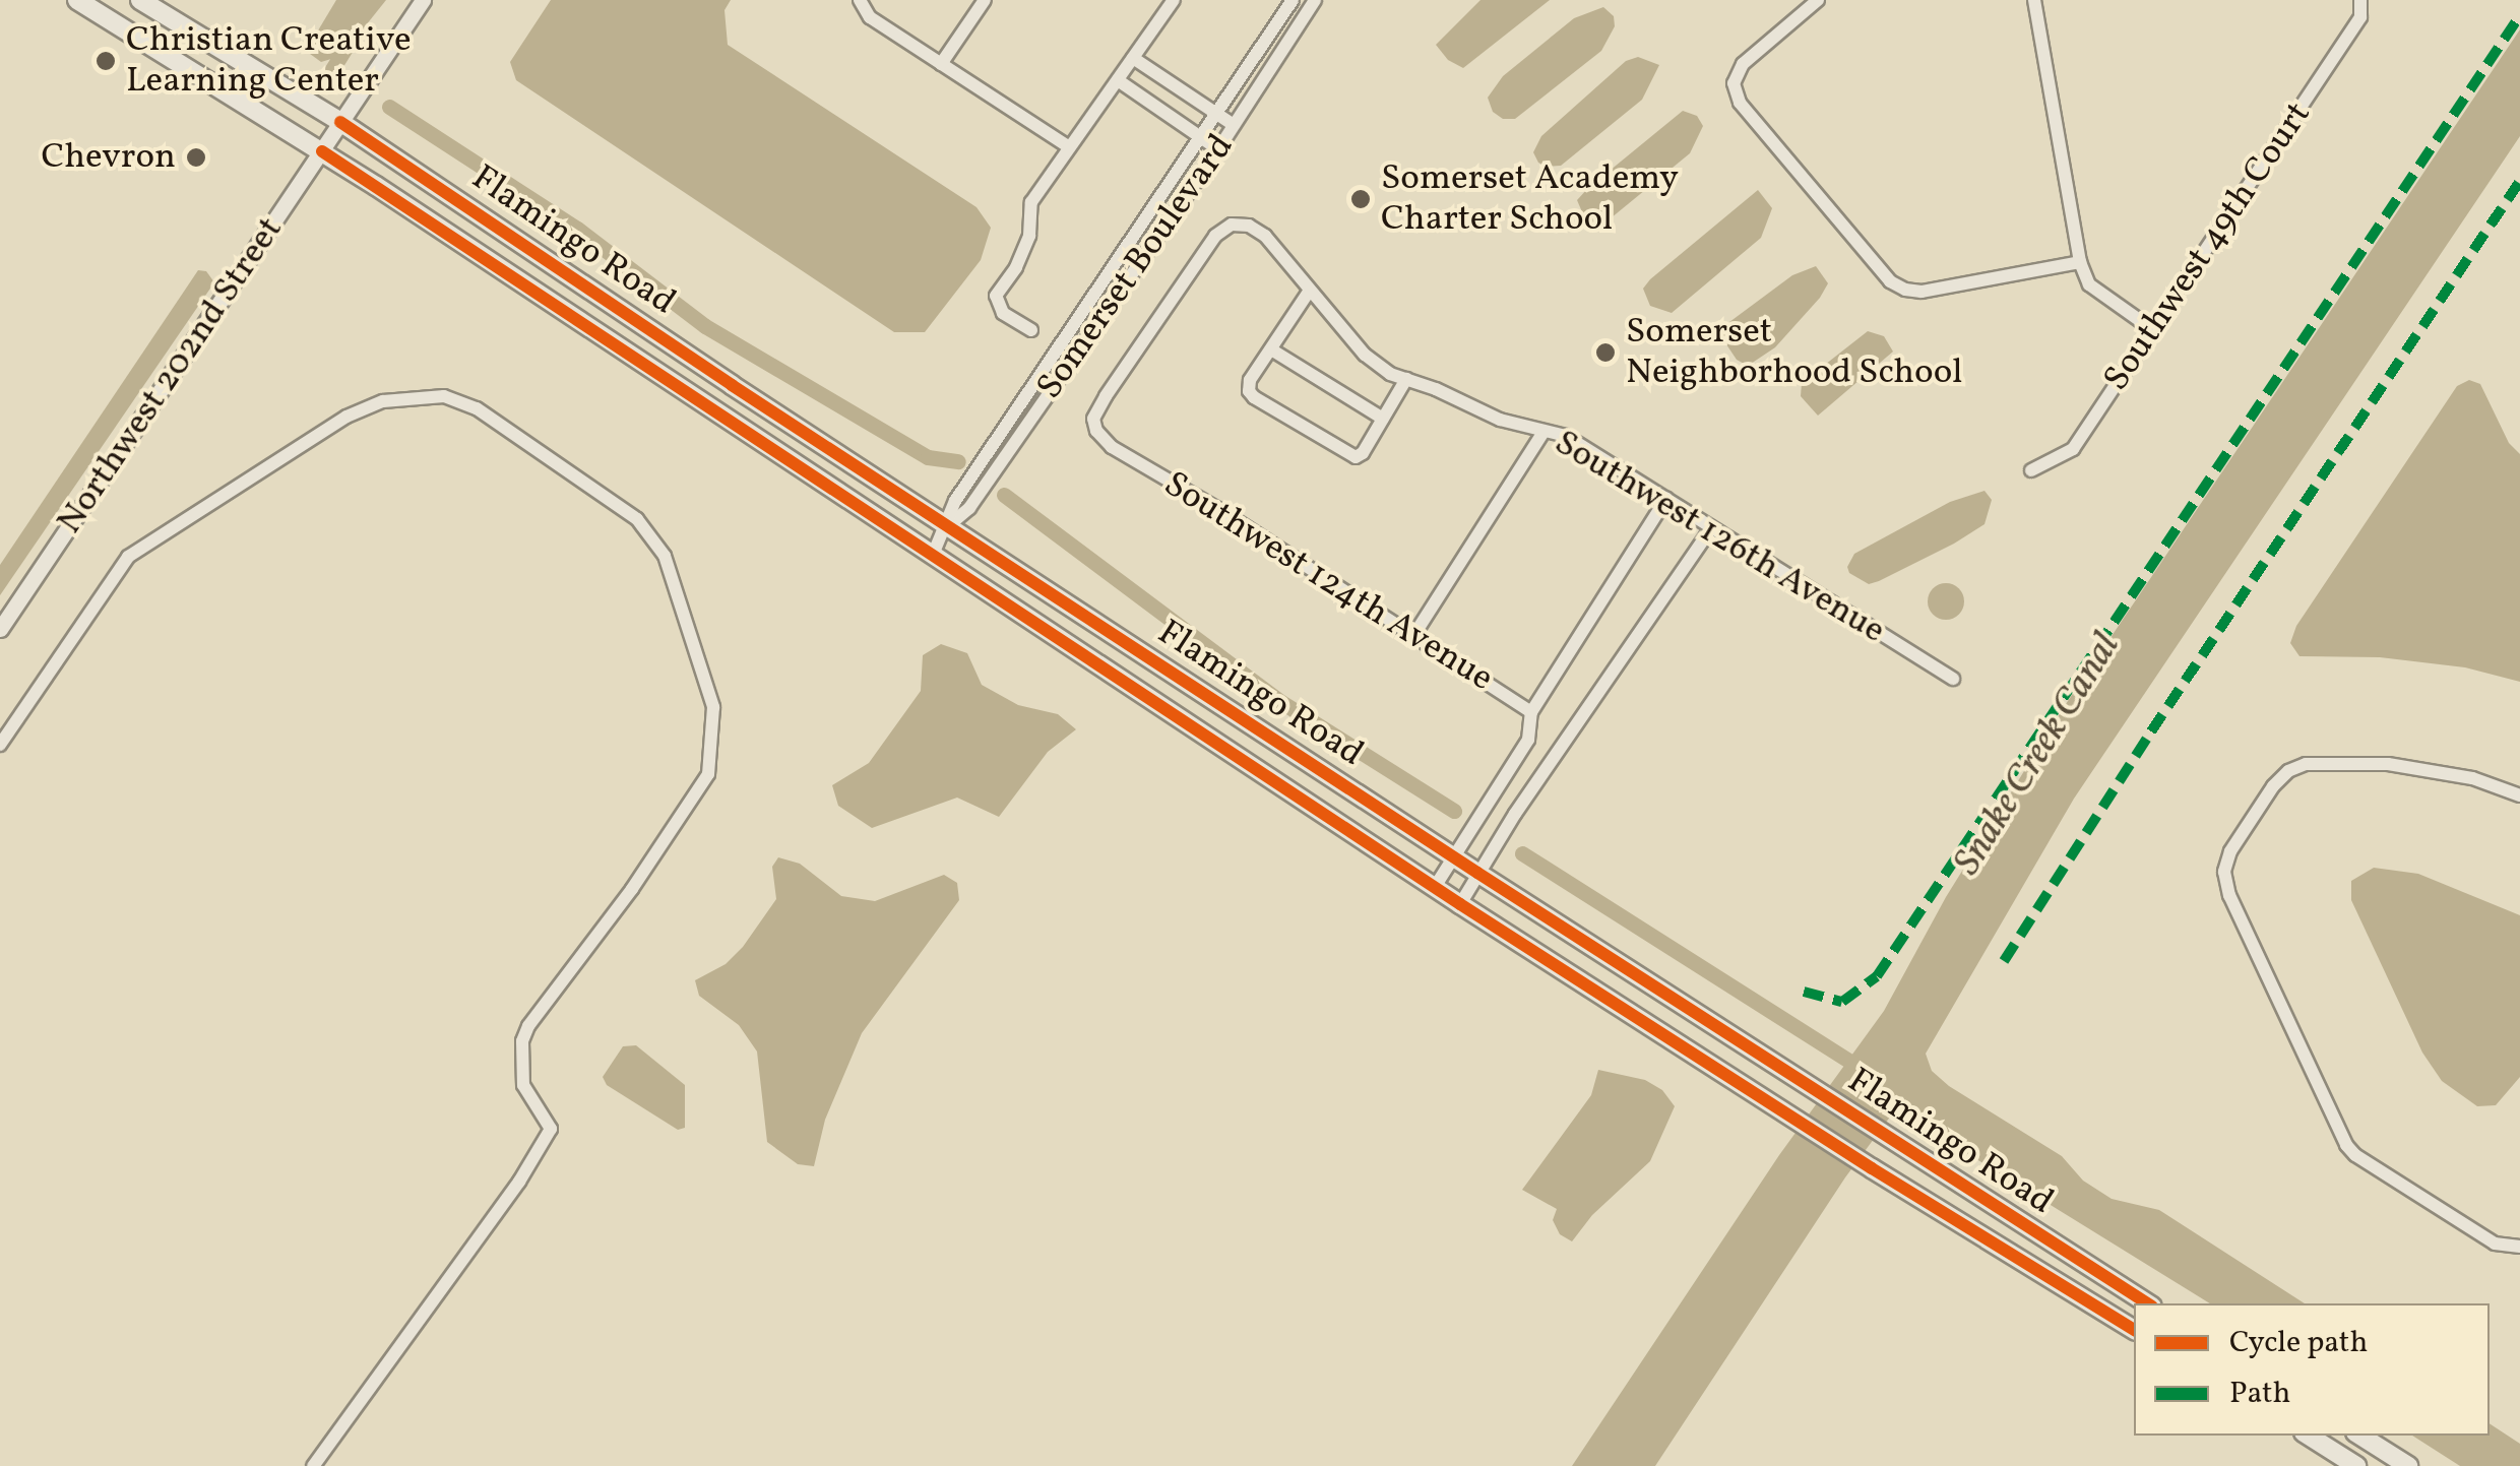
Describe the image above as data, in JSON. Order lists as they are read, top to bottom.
{
  "streets": {
    "main road": ["Flamingo Road"],
    "street": [
      "Southwest 49th Court",
      "Somerset Boulevard",
      "Northwest 202nd Street",
      "Southwest 126th Avenue",
      "Southwest 124th Avenue"
    ]
  },
  "crossings": [
    ["Flamingo Road", "Somerset Boulevard"],
    ["Flamingo Road", "Northwest 202nd Street"],
    ["Southwest 126th Avenue", "Southwest 124th Avenue"]
  ],
  "water": ["Snake Creek Canal"],
  "places": [
    "Christian Creative Learning Center",
    "Chevron",
    "Somerset Academy Charter School",
    "Somerset Neighborhood School"
  ],
  "legend": ["Cycle path", "Path"]
}
